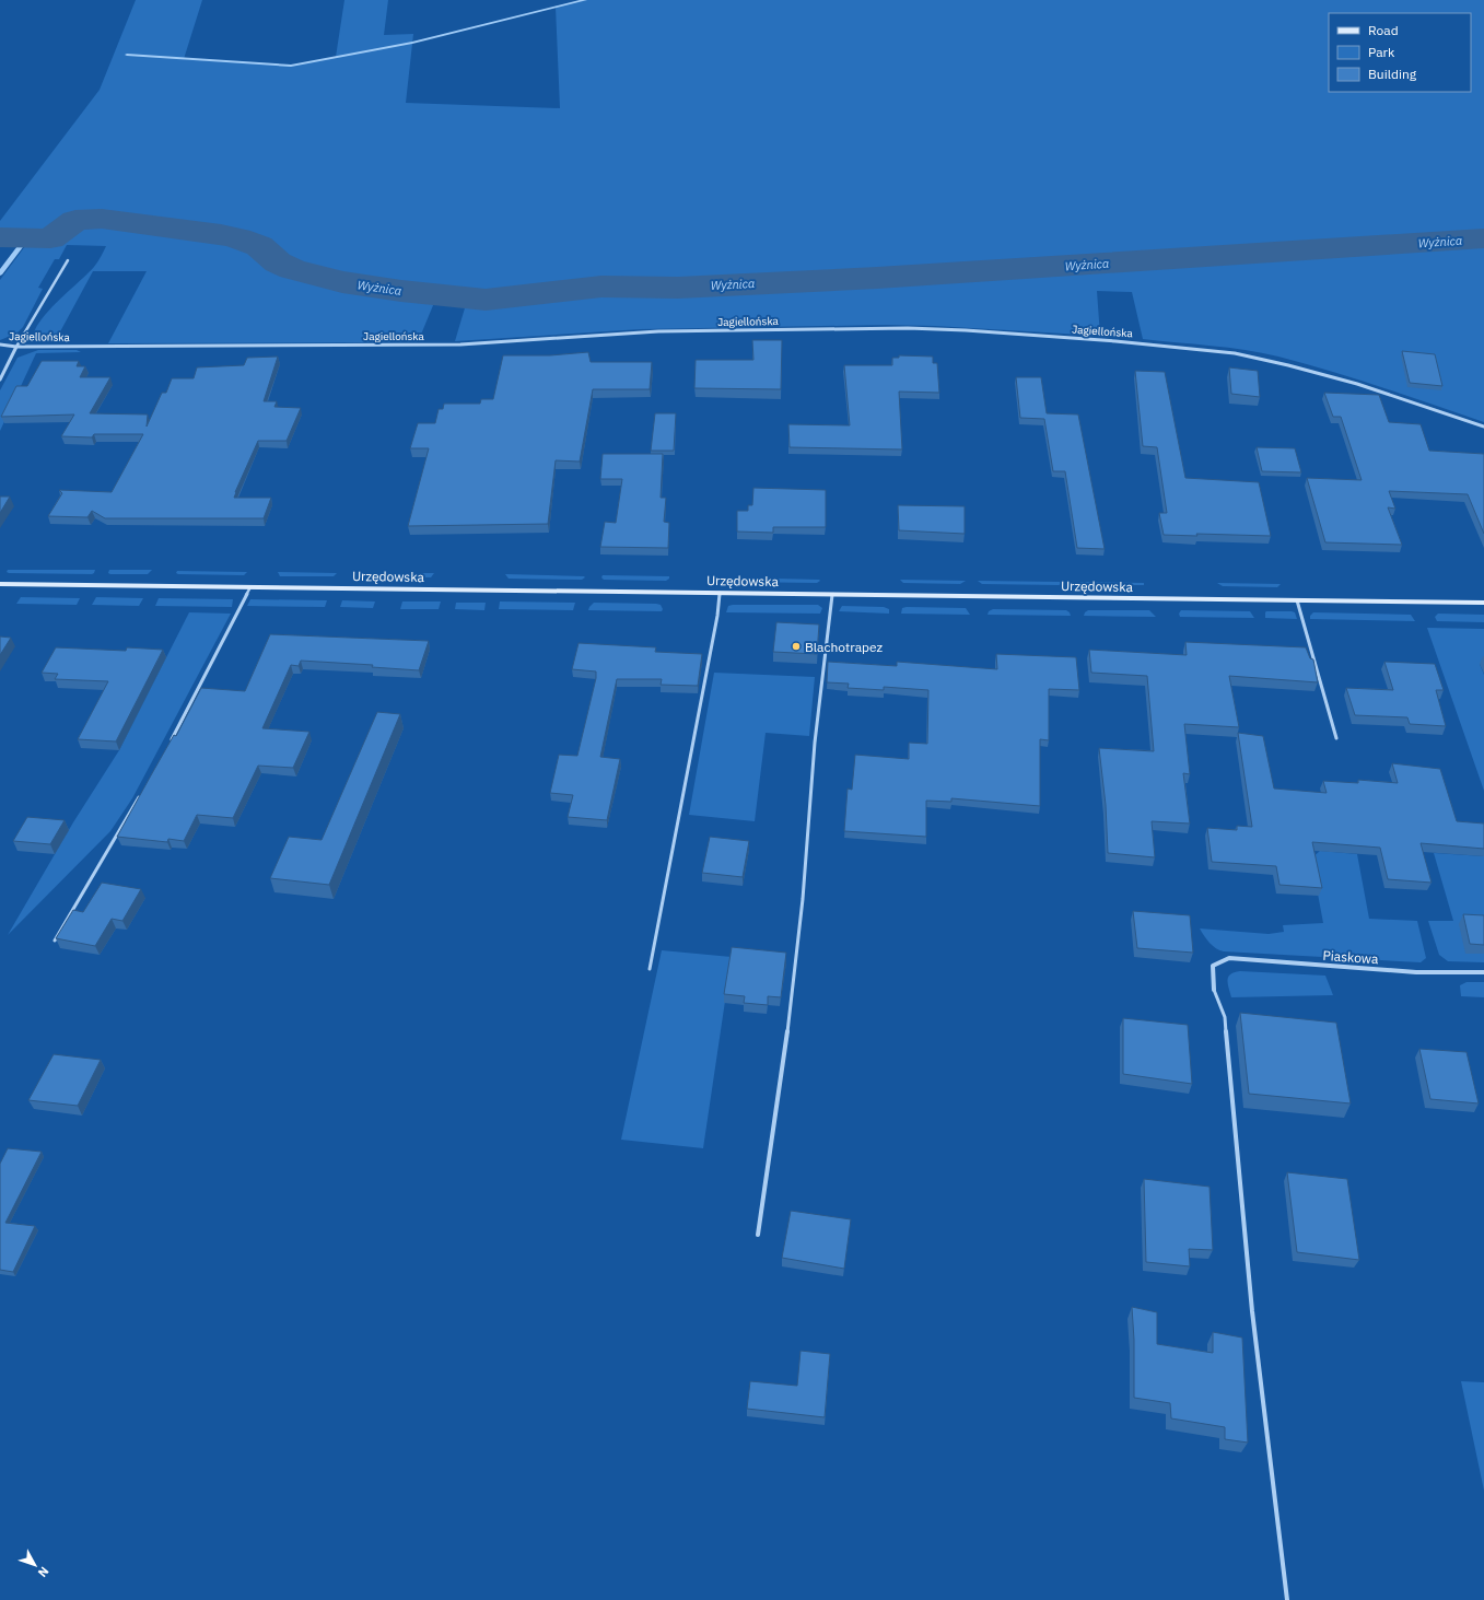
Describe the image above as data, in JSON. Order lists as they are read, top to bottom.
{
  "streets": {
    "street": ["Jagiellońska", "Urzędowska", "Piaskowa"]
  },
  "water": ["Wyżnica"],
  "places": ["Blachotrapez"],
  "legend": ["Road", "Park", "Building"],
  "north": "bottom right"
}
